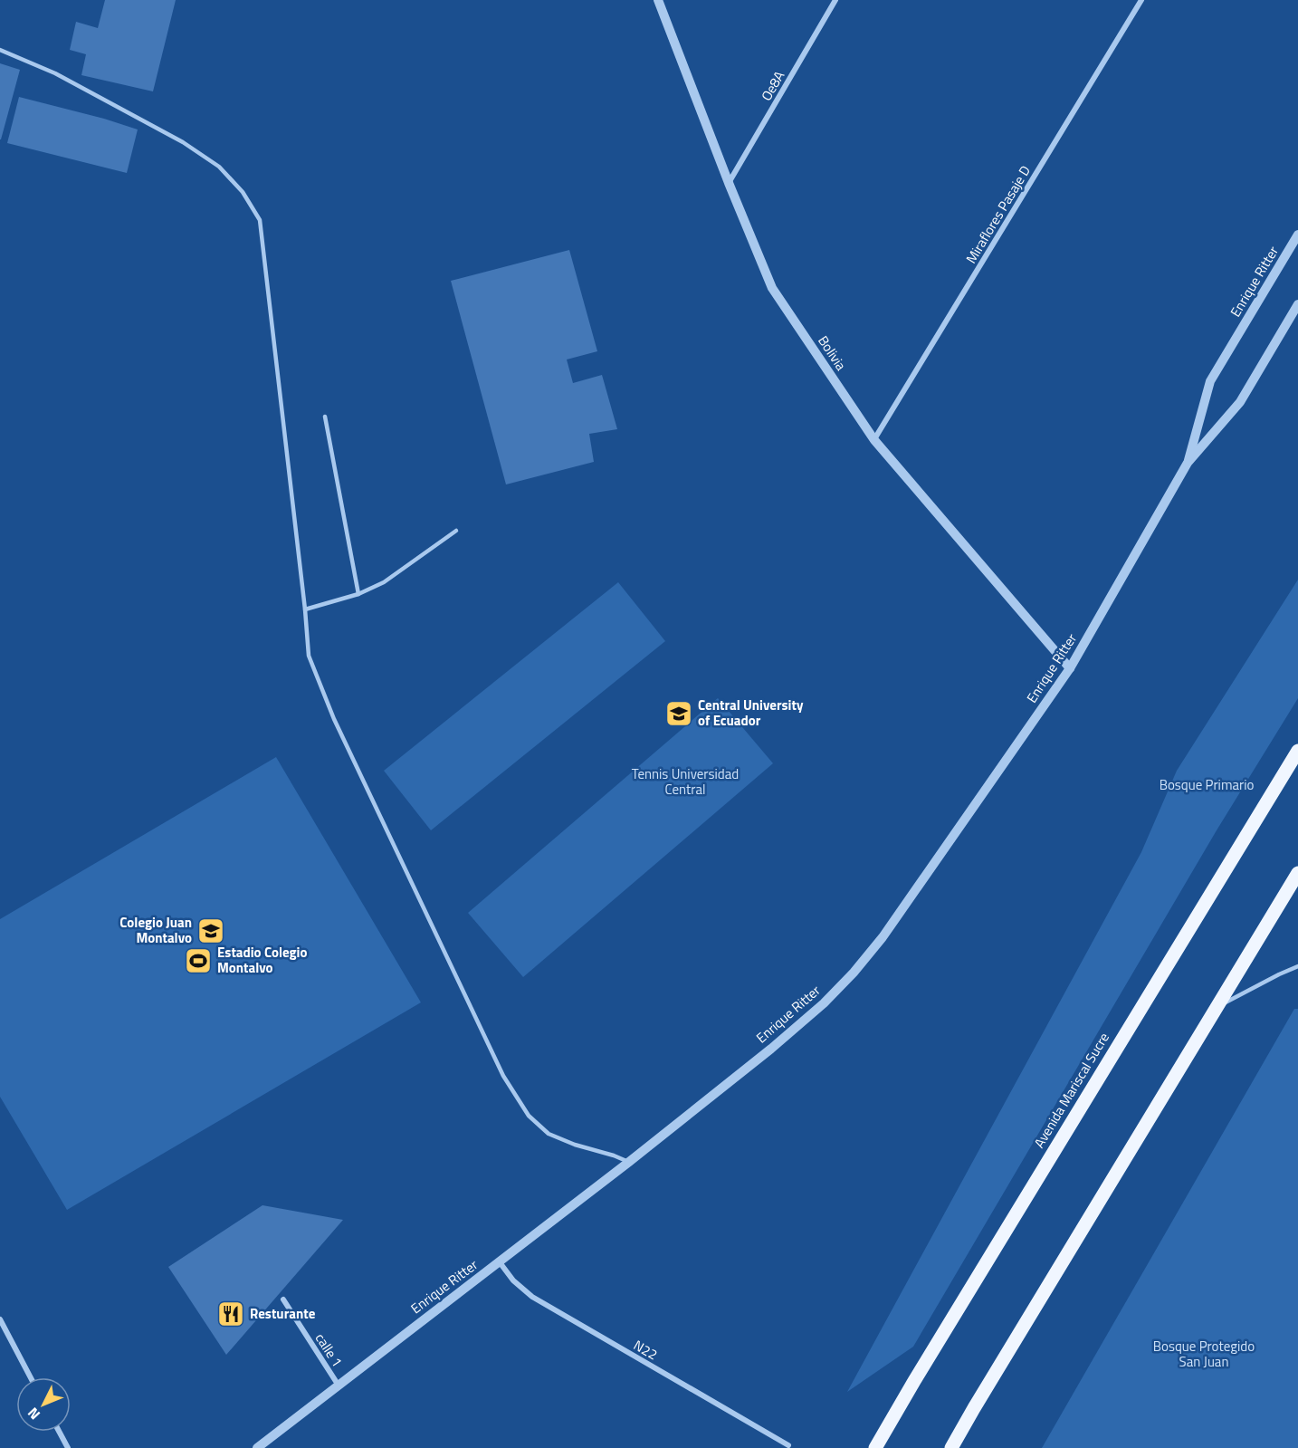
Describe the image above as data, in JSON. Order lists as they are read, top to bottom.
{
  "streets": {
    "main road": ["Avenida Mariscal Sucre"],
    "street": [
      "Oe8A",
      "Miraflores Pasaje D",
      "Enrique Ritter",
      "Bolivia",
      "calle 1",
      "N22"
    ]
  },
  "crossings": [
    ["Oe8A", "Bolivia"],
    ["Miraflores Pasaje D", "Bolivia"],
    ["Enrique Ritter", "Bolivia"],
    ["Enrique Ritter", "calle 1"],
    ["Enrique Ritter", "N22"]
  ],
  "parks": ["Tennis Universidad Central", "Bosque Primario", "Bosque Protegido San Juan"],
  "places": {
    "school or university": ["Central University of Ecuador", "Colegio Juan Montalvo"],
    "sports": ["Estadio Colegio Montalvo"],
    "restaurant": ["Resturante"]
  },
  "north": "bottom left"
}
